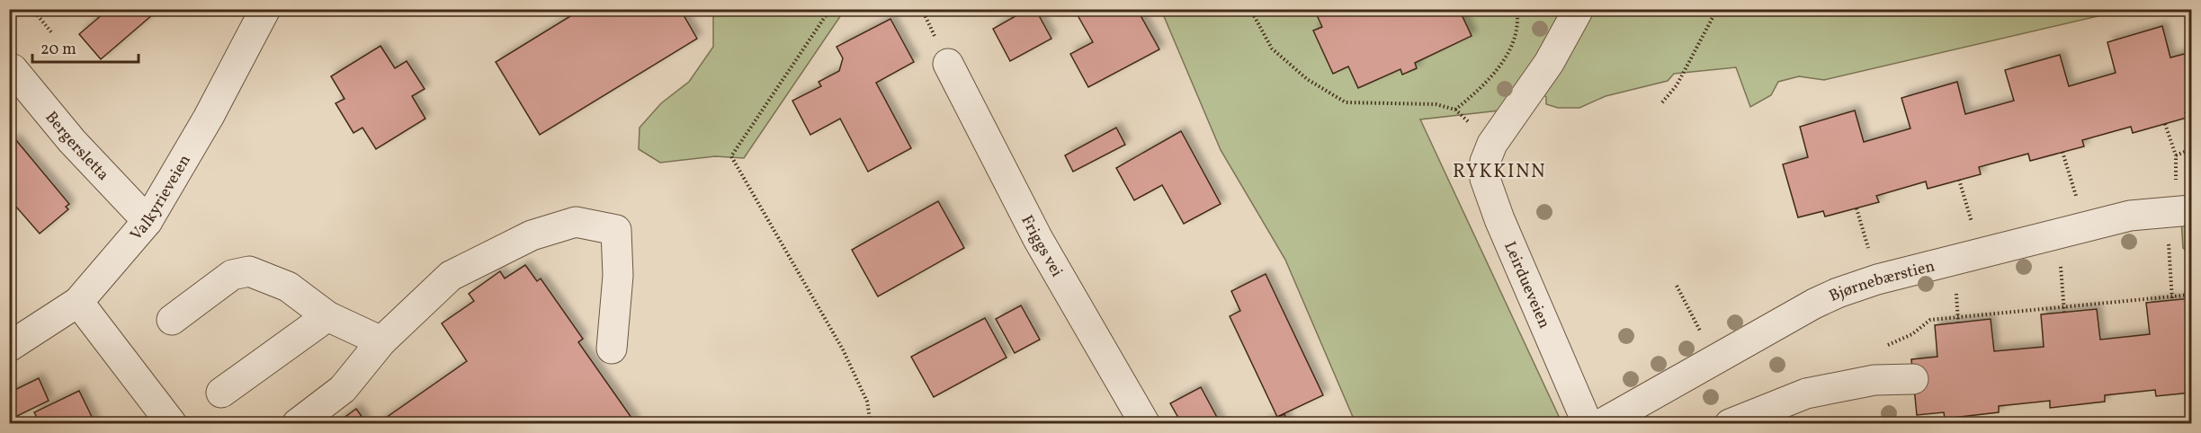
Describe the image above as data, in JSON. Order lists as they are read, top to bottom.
{
  "streets": {
    "street": [
      "Bergersletta",
      "Valkyrieveien",
      "Friggs vei",
      "Bjørnebærstien",
      "Leirdueveien"
    ]
  },
  "crossings": [
    ["Bergersletta", "Valkyrieveien"]
  ],
  "districts": ["RYKKINN"],
  "scale_bar": "20 m"
}
